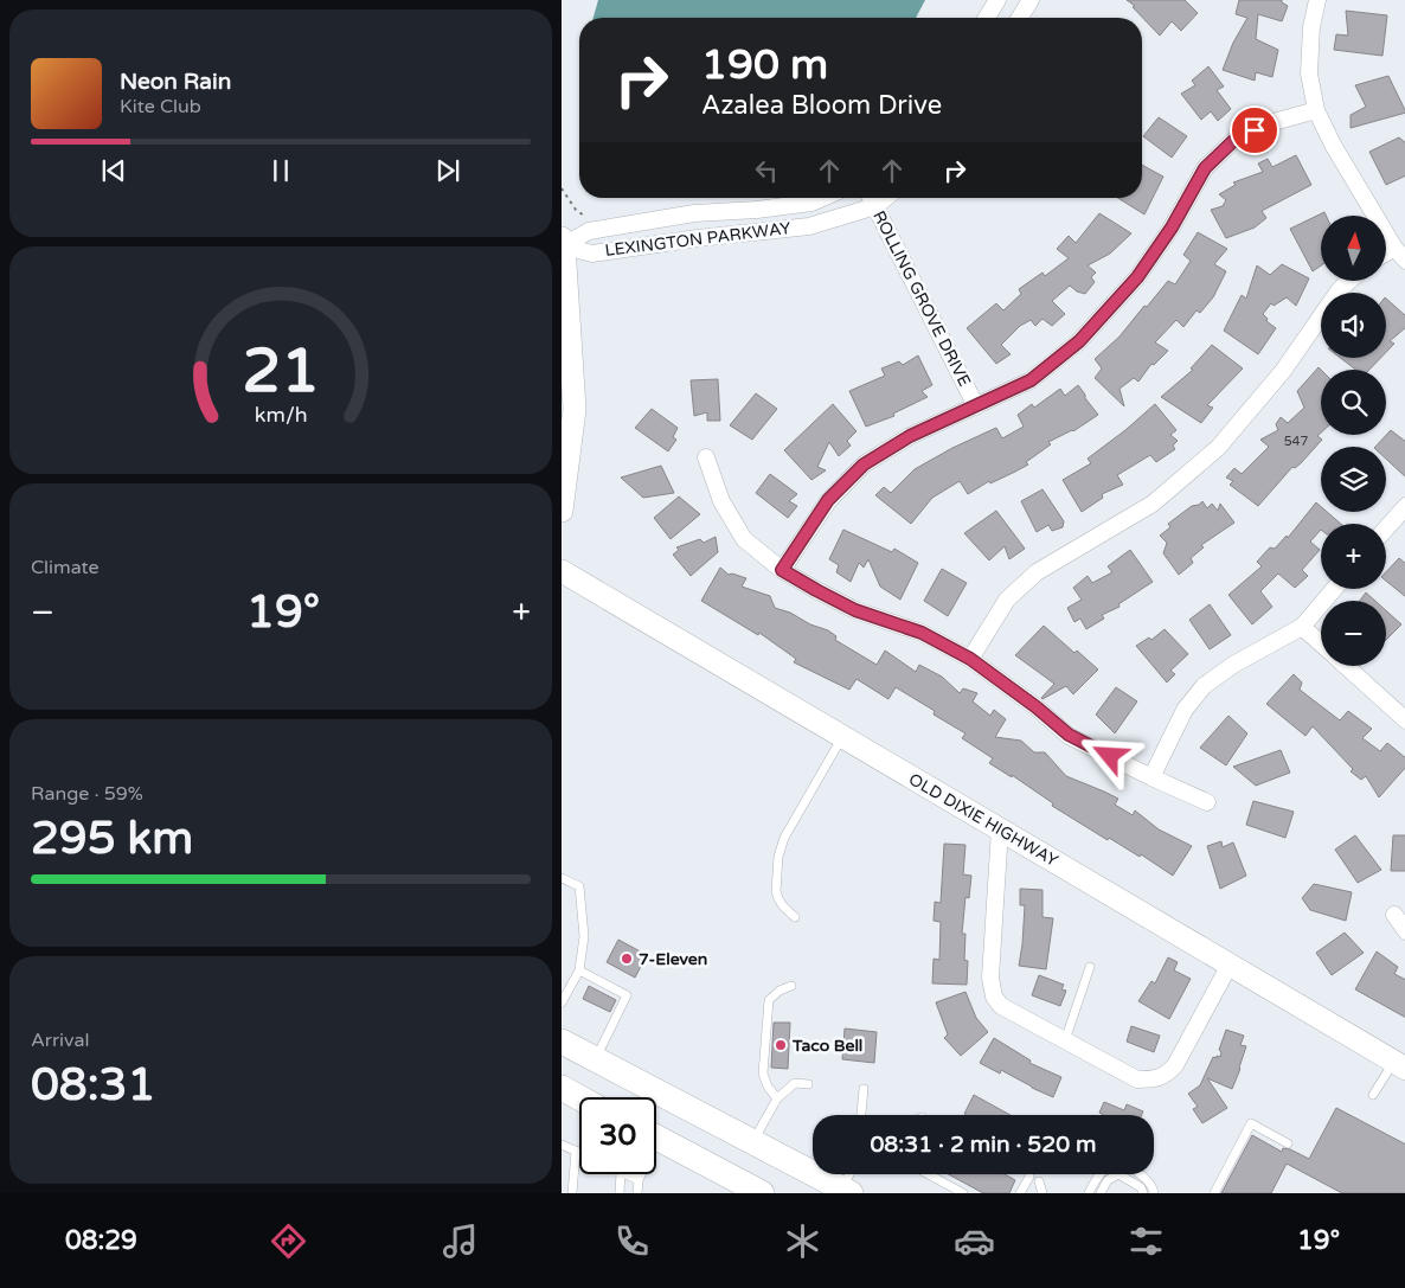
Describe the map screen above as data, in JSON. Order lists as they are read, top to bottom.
{
  "streets": {
    "street": ["LEXINGTON PARKWAY", "ROLLING GROVE DRIVE", "OLD DIXIE HIGHWAY"]
  },
  "crossings": [
    ["LEXINGTON PARKWAY", "ROLLING GROVE DRIVE"]
  ],
  "places": ["7-Eleven", "Taco Bell"],
  "house_numbers": ["547"],
  "north": "top",
  "page": {
    "turn": ["190 m", "Azalea Bloom Drive"],
    "song": ["Neon Rain", "Kite Club"],
    "map_buttons": ["+", "−"],
    "tile": [
      "Climate",
      ["Range · 59%", "295 km"],
      ["Arrival", "08:31"]
    ],
    "heat": ["−", "19°", "+"],
    "limit": "30",
    "trip": "08:31 · 2 min · 520 m",
    "tabs": ["08:29", "19°"],
    "gauge": ["21", "km/h"]
  }
}
